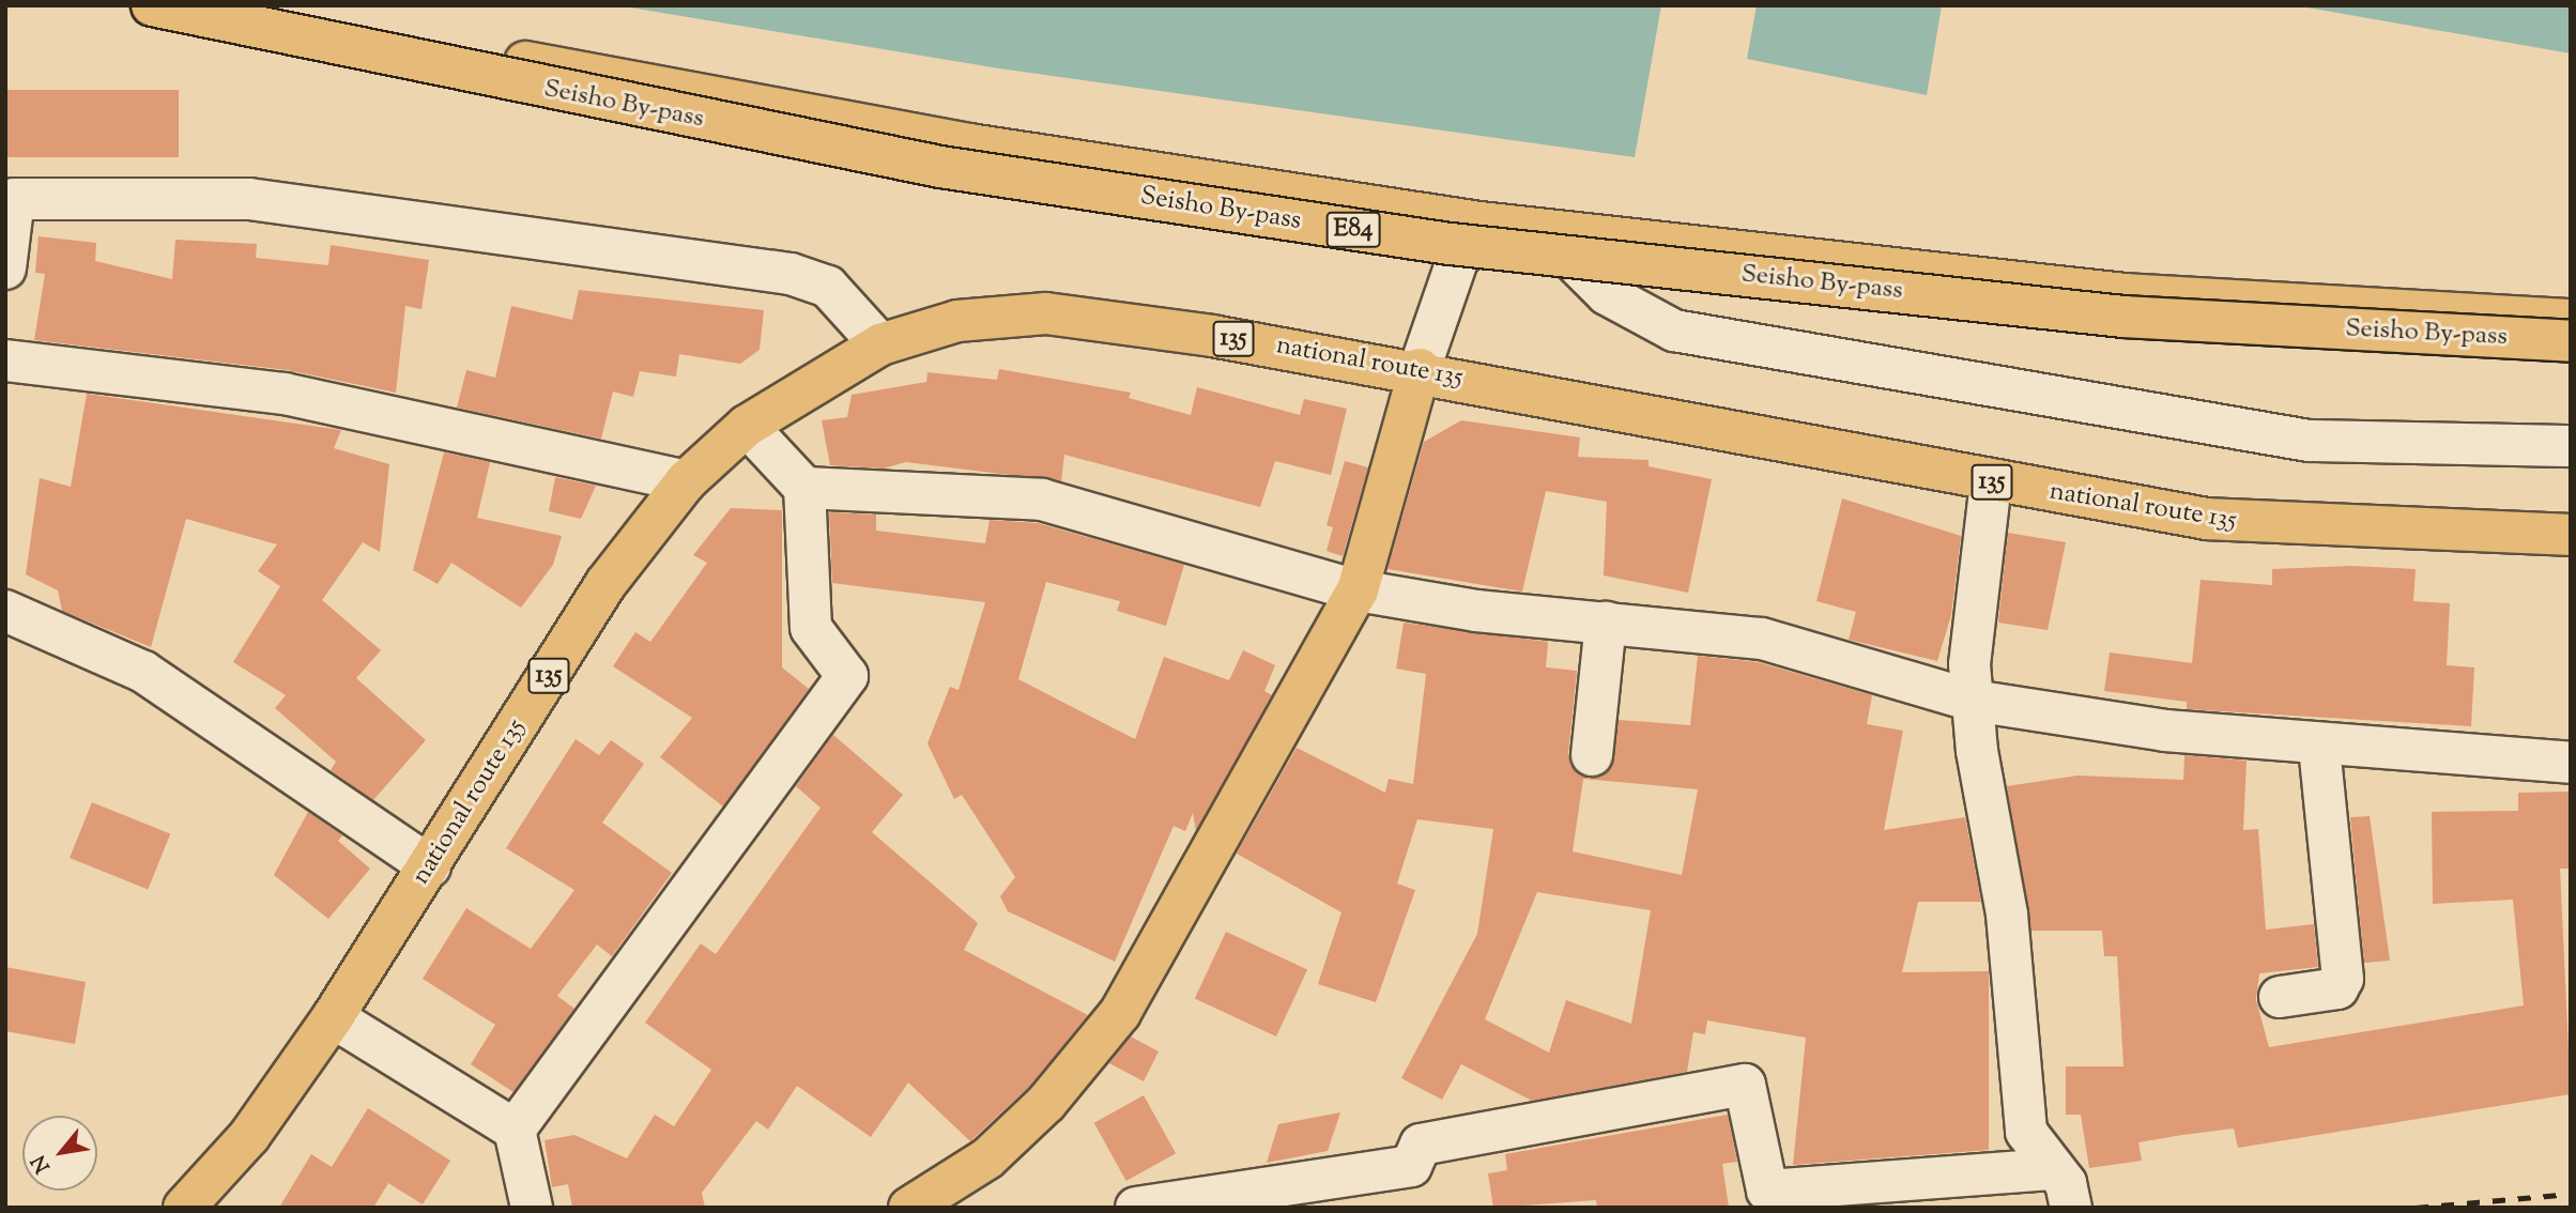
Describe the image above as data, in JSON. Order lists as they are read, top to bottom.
{
  "streets": {
    "main road": [
      "Seisho By-pass",
      "E84",
      "135",
      "national route 135"
    ]
  },
  "north": "bottom left"
}
